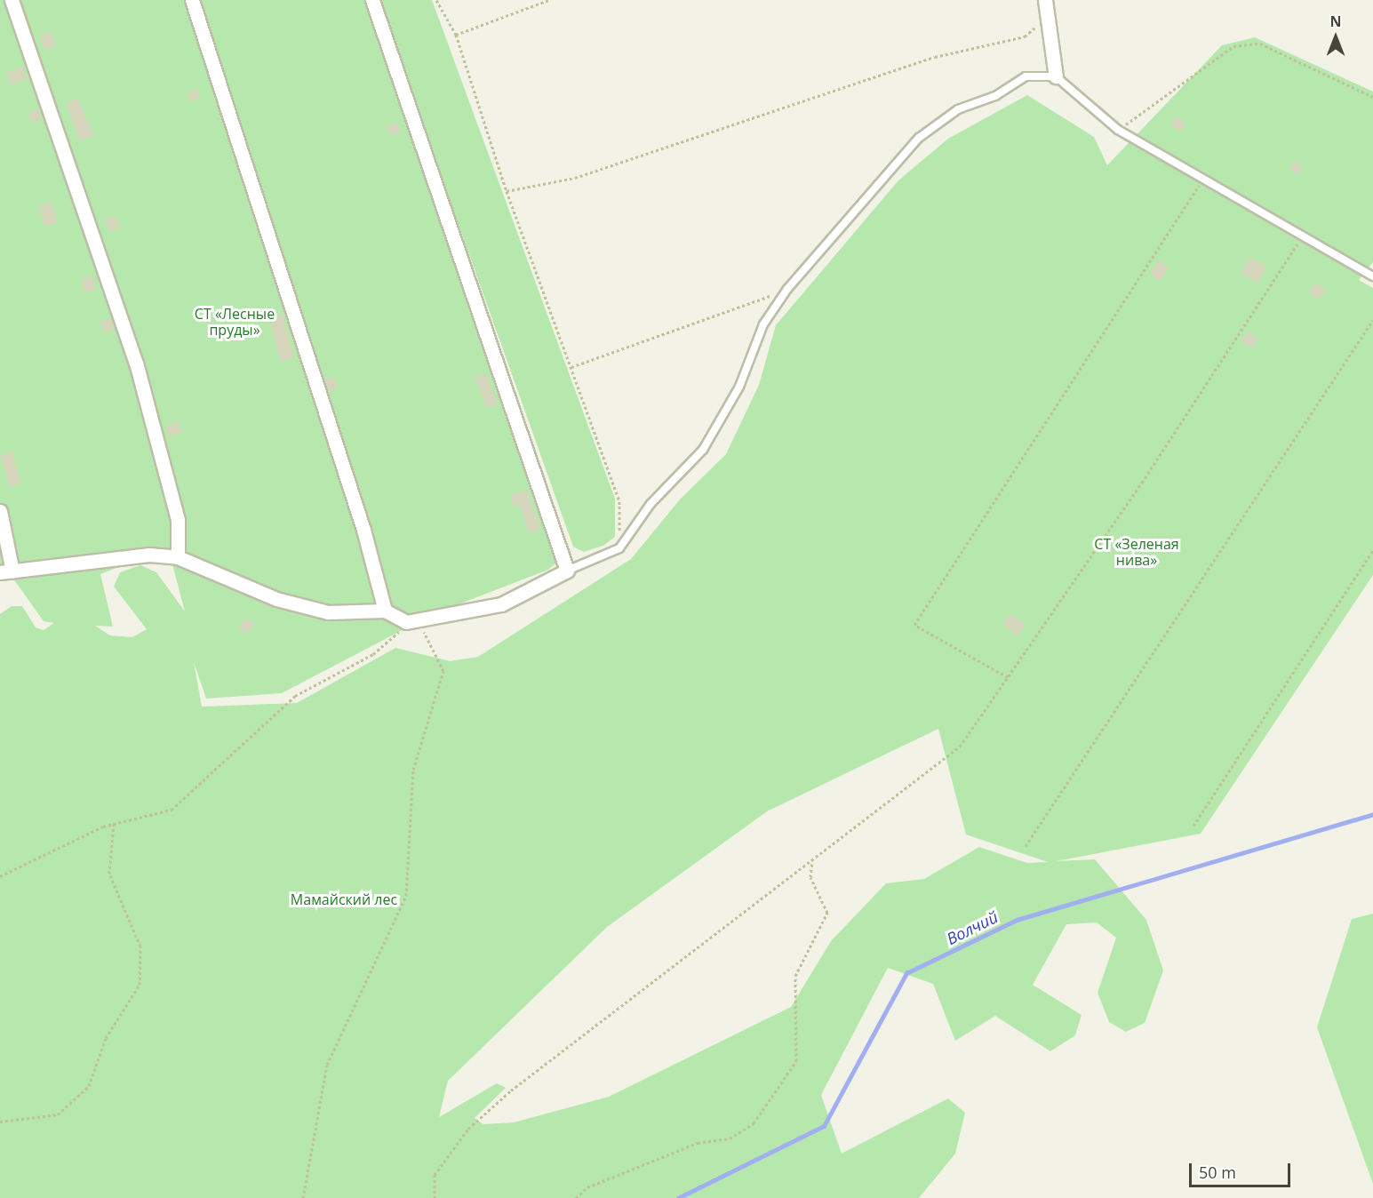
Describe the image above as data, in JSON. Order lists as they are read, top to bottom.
{
  "water": ["Волчий"],
  "parks": ["СТ «Лесные пруды»", "СТ «Зеленая нива»", "Мамайский лес"],
  "scale_bar": "50 m",
  "north": "top"
}
